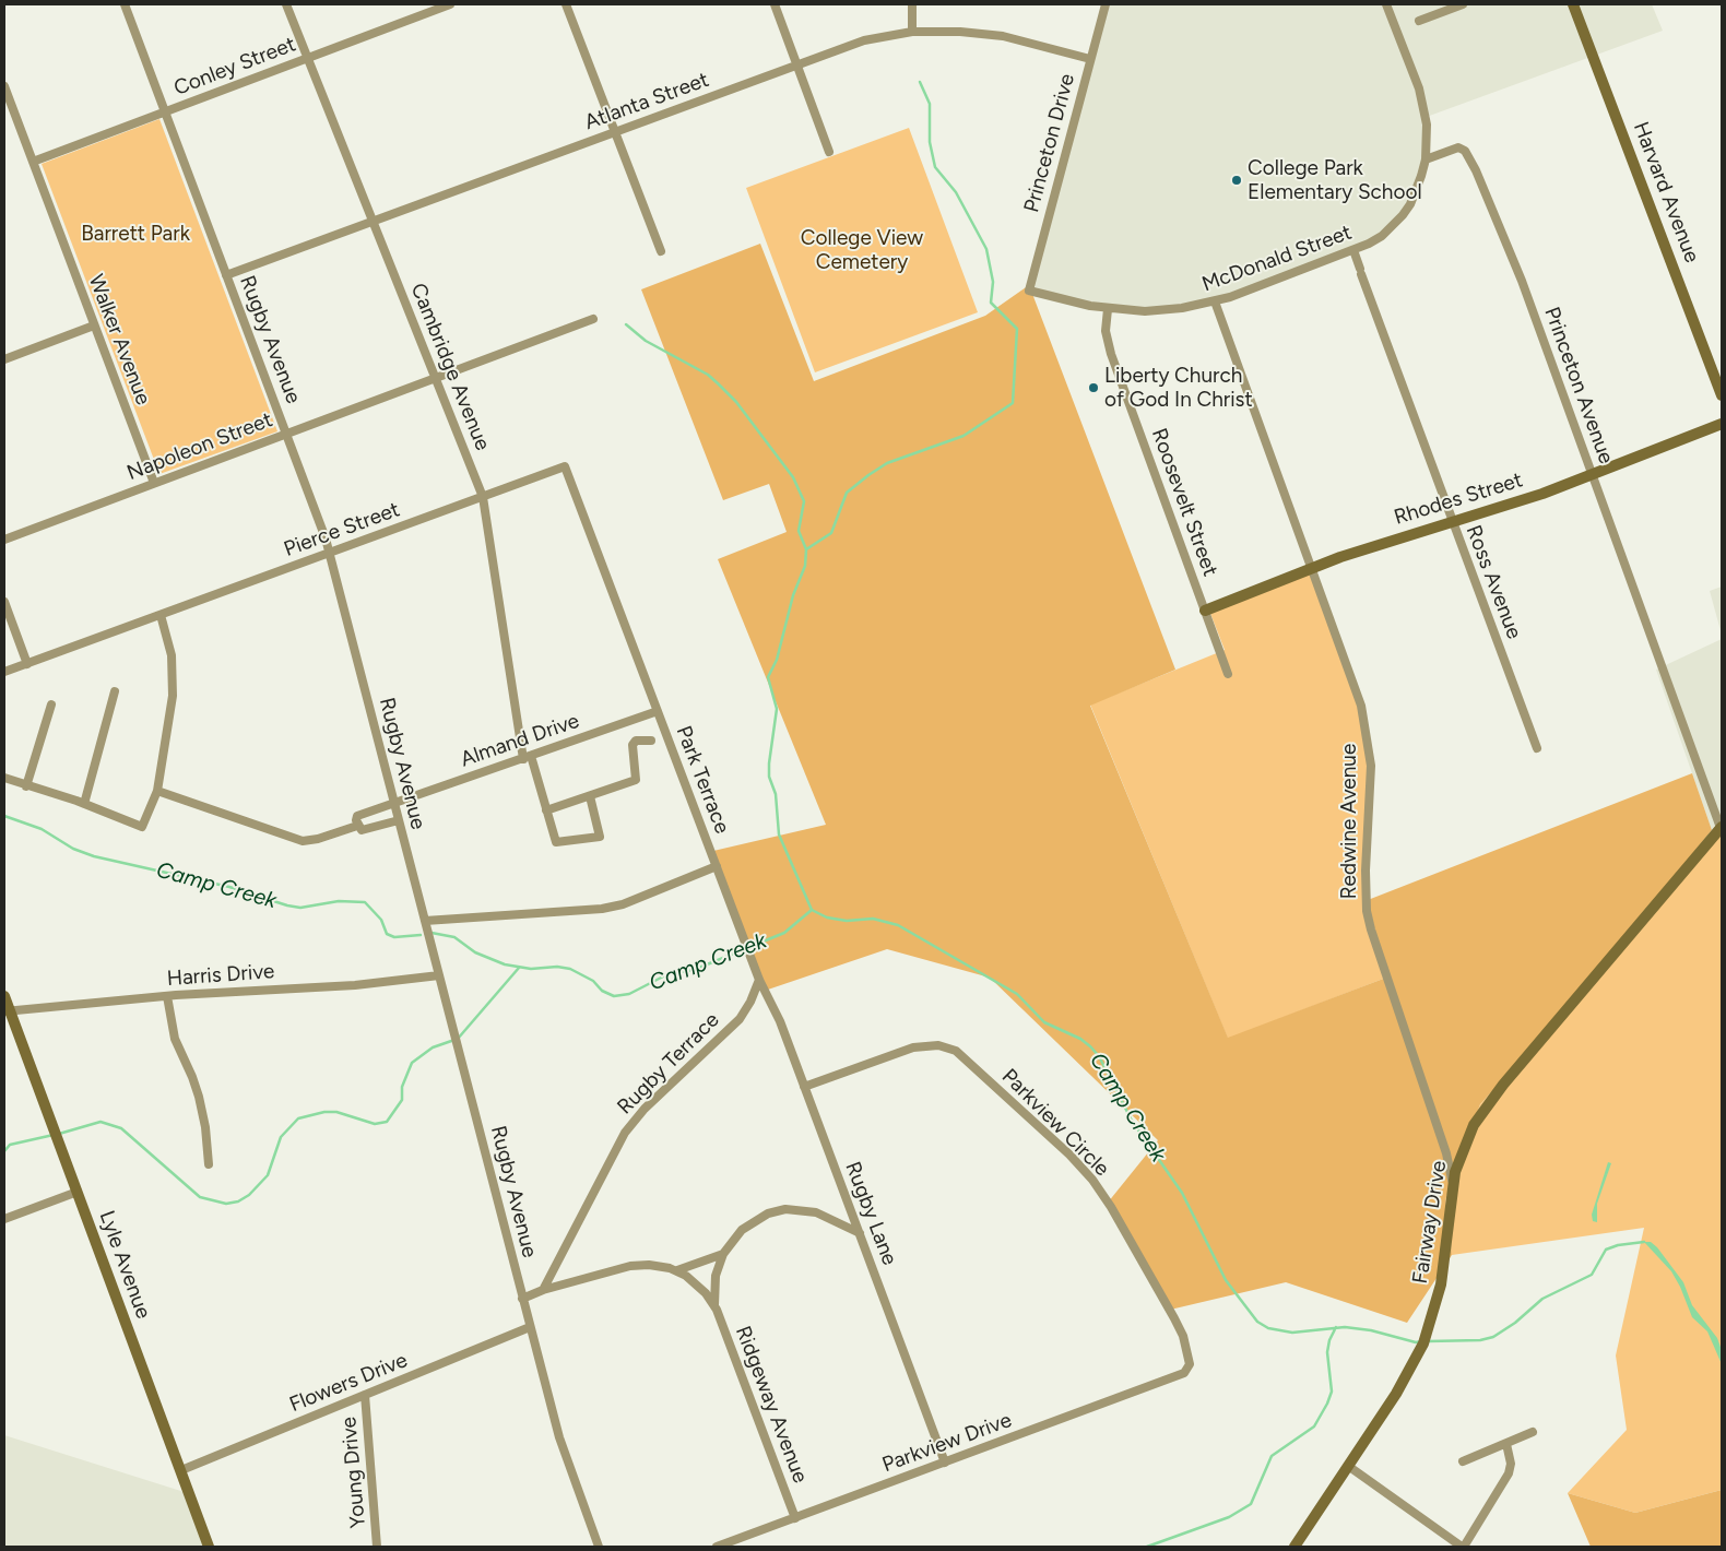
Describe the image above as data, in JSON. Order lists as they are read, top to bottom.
{
  "streets": {
    "street": [
      "Conley Street",
      "Atlanta Street",
      "Princeton Drive",
      "Harvard Avenue",
      "McDonald Street",
      "Walker Avenue",
      "Rugby Avenue",
      "Cambridge Avenue",
      "Princeton Avenue",
      "Napoleon Street",
      "Rhodes Street",
      "Roosevelt Street",
      "Pierce Street",
      "Ross Avenue",
      "Almand Drive",
      "Park Terrace",
      "Redwine Avenue",
      "Harris Drive",
      "Rugby Terrace",
      "Parkview Circle",
      "Rugby Lane",
      "Fairway Drive",
      "Lyle Avenue",
      "Flowers Drive",
      "Ridgeway Avenue",
      "Parkview Drive",
      "Young Drive"
    ]
  },
  "crossings": [
    ["Conley Street", "Walker Avenue"],
    ["Conley Street", "Rugby Avenue"],
    ["Conley Street", "Cambridge Avenue"],
    ["Atlanta Street", "Princeton Drive"],
    ["Atlanta Street", "Rugby Avenue"],
    ["Atlanta Street", "Cambridge Avenue"],
    ["Princeton Drive", "McDonald Street"],
    ["McDonald Street", "Princeton Avenue"],
    ["McDonald Street", "Roosevelt Street"],
    ["McDonald Street", "Ross Avenue"],
    ["McDonald Street", "Redwine Avenue"],
    ["Walker Avenue", "Napoleon Street"],
    ["Rugby Avenue", "Napoleon Street"],
    ["Rugby Avenue", "Pierce Street"],
    ["Rugby Avenue", "Almand Drive"],
    ["Rugby Avenue", "Harris Drive"],
    ["Rugby Avenue", "Flowers Drive"],
    ["Cambridge Avenue", "Napoleon Street"],
    ["Cambridge Avenue", "Pierce Street"],
    ["Cambridge Avenue", "Almand Drive"],
    ["Princeton Avenue", "Rhodes Street"],
    ["Princeton Avenue", "Fairway Drive"],
    ["Rhodes Street", "Roosevelt Street"],
    ["Rhodes Street", "Ross Avenue"],
    ["Rhodes Street", "Redwine Avenue"],
    ["Pierce Street", "Park Terrace"],
    ["Almand Drive", "Park Terrace"],
    ["Park Terrace", "Rugby Terrace"],
    ["Park Terrace", "Rugby Lane"],
    ["Redwine Avenue", "Fairway Drive"],
    ["Harris Drive", "Lyle Avenue"],
    ["Rugby Terrace", "Rugby Lane"],
    ["Parkview Circle", "Rugby Lane"],
    ["Parkview Circle", "Parkview Drive"],
    ["Rugby Lane", "Parkview Drive"],
    ["Lyle Avenue", "Flowers Drive"],
    ["Flowers Drive", "Young Drive"],
    ["Ridgeway Avenue", "Parkview Drive"]
  ],
  "water": ["Camp Creek"],
  "parks": ["Barrett Park", "College View Cemetery"],
  "places": ["College Park Elementary School", "Liberty Church of God In Christ"]
}
